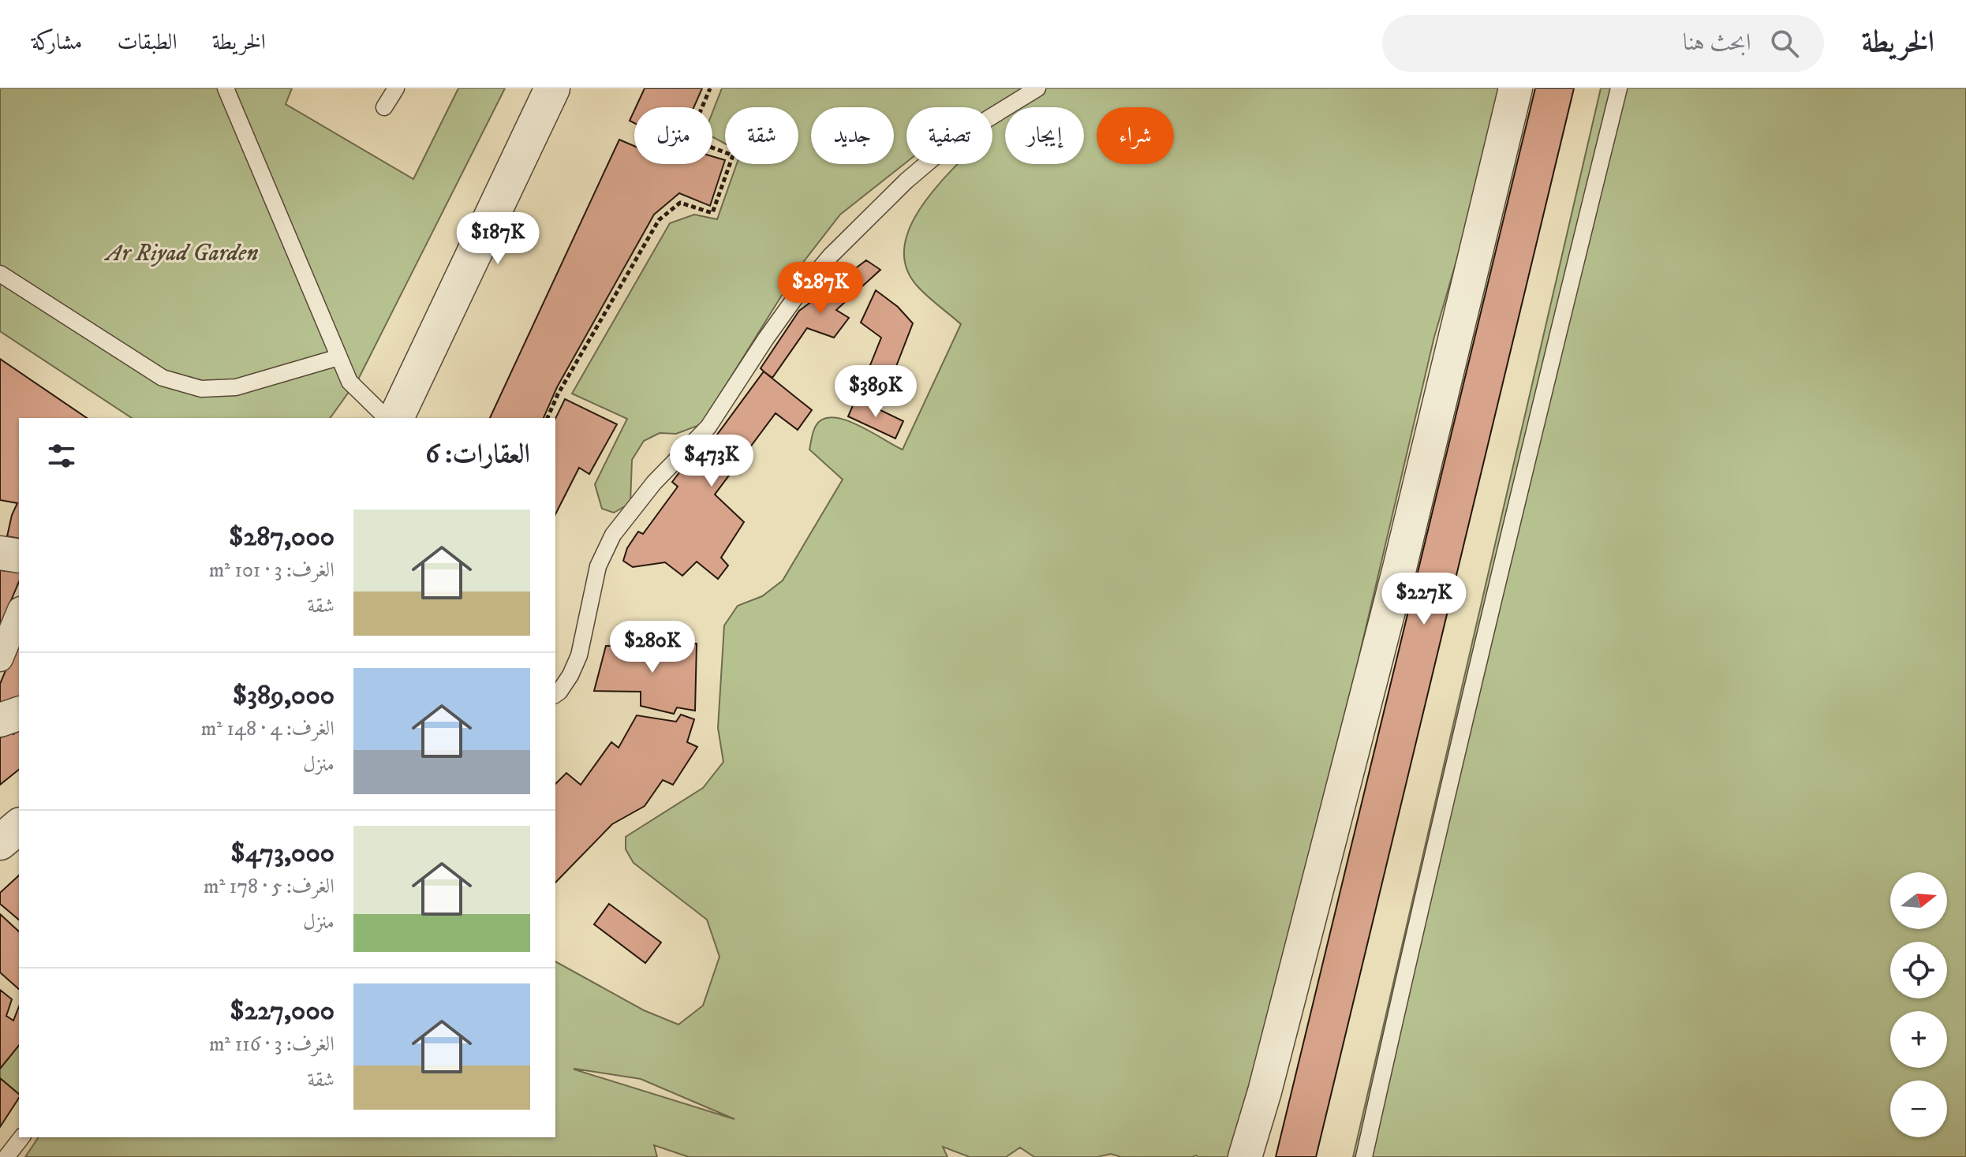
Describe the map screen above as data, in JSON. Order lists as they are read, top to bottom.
{
  "parks": ["Ar Riyad Garden"],
  "north": "right",
  "page": {
    "header": "الخريطة",
    "search": "ابحث هنا",
    "nav": ["الخريطة", "الطبقات", "مشاركة"],
    "chip": [
      "شراء",
      "إيجار",
      "تصفية",
      "جديد",
      "شقة",
      "منزل"
    ],
    "price": [
      "$187K",
      "$287K",
      "$389K",
      "$473K",
      "$227K",
      "$280K"
    ],
    "heading": "العقارات: 6",
    "list": [
      {
        "name": "$287,000",
        "note": "الغرف: 3 · 101 m² · شقة"
      },
      {
        "name": "$389,000",
        "note": "الغرف: 4 · 148 m² · منزل"
      },
      {
        "name": "$473,000",
        "note": "الغرف: 5 · 178 m² · منزل"
      },
      {
        "name": "$227,000",
        "note": "الغرف: 3 · 116 m² · شقة"
      }
    ],
    "map_buttons": ["+", "−"]
  }
}
